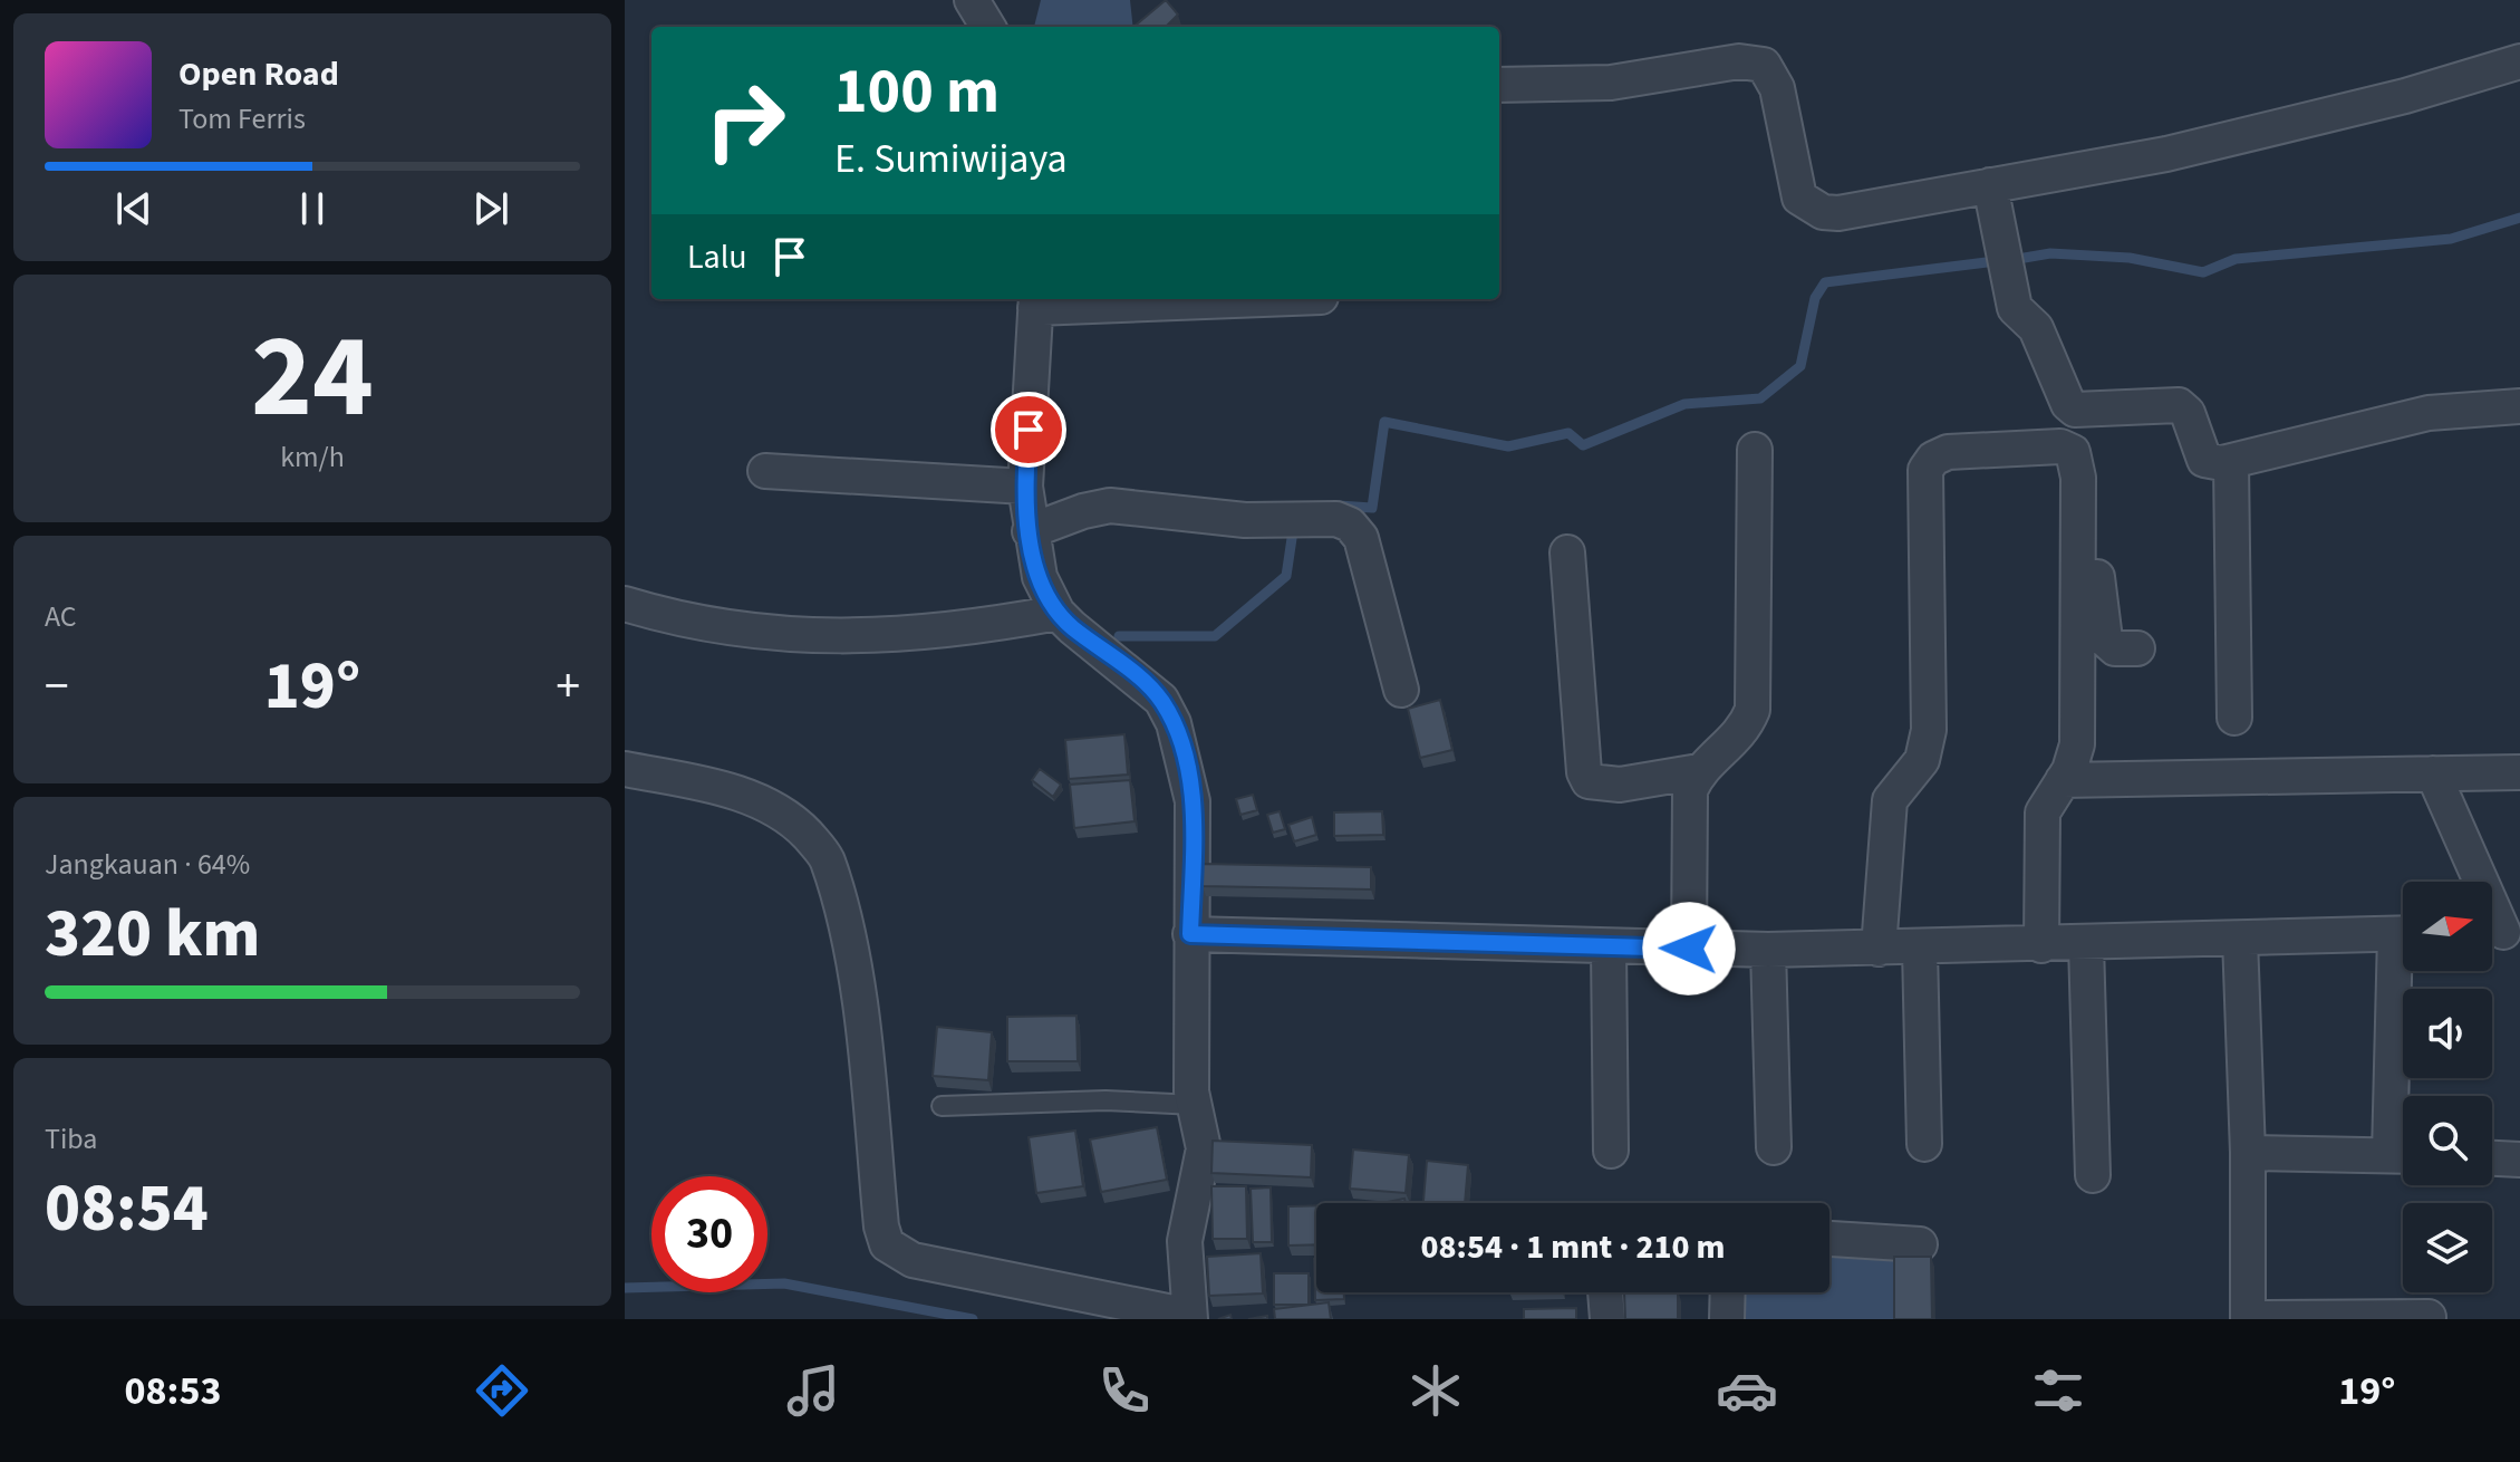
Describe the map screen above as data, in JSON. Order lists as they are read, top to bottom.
{
  "north": "right",
  "page": {
    "turn": ["100 m", "E. Sumiwijaya"],
    "song": ["Open Road", "Tom Ferris"],
    "then": "Lalu",
    "tile": [
      ["24", "km/h"],
      "AC",
      ["Jangkauan · 64%", "320 km"],
      ["Tiba", "08:54"]
    ],
    "heat": ["−", "19°", "+"],
    "limit": "30",
    "trip": "08:54 · 1 mnt · 210 m",
    "tabs": ["08:53", "19°"]
  }
}
